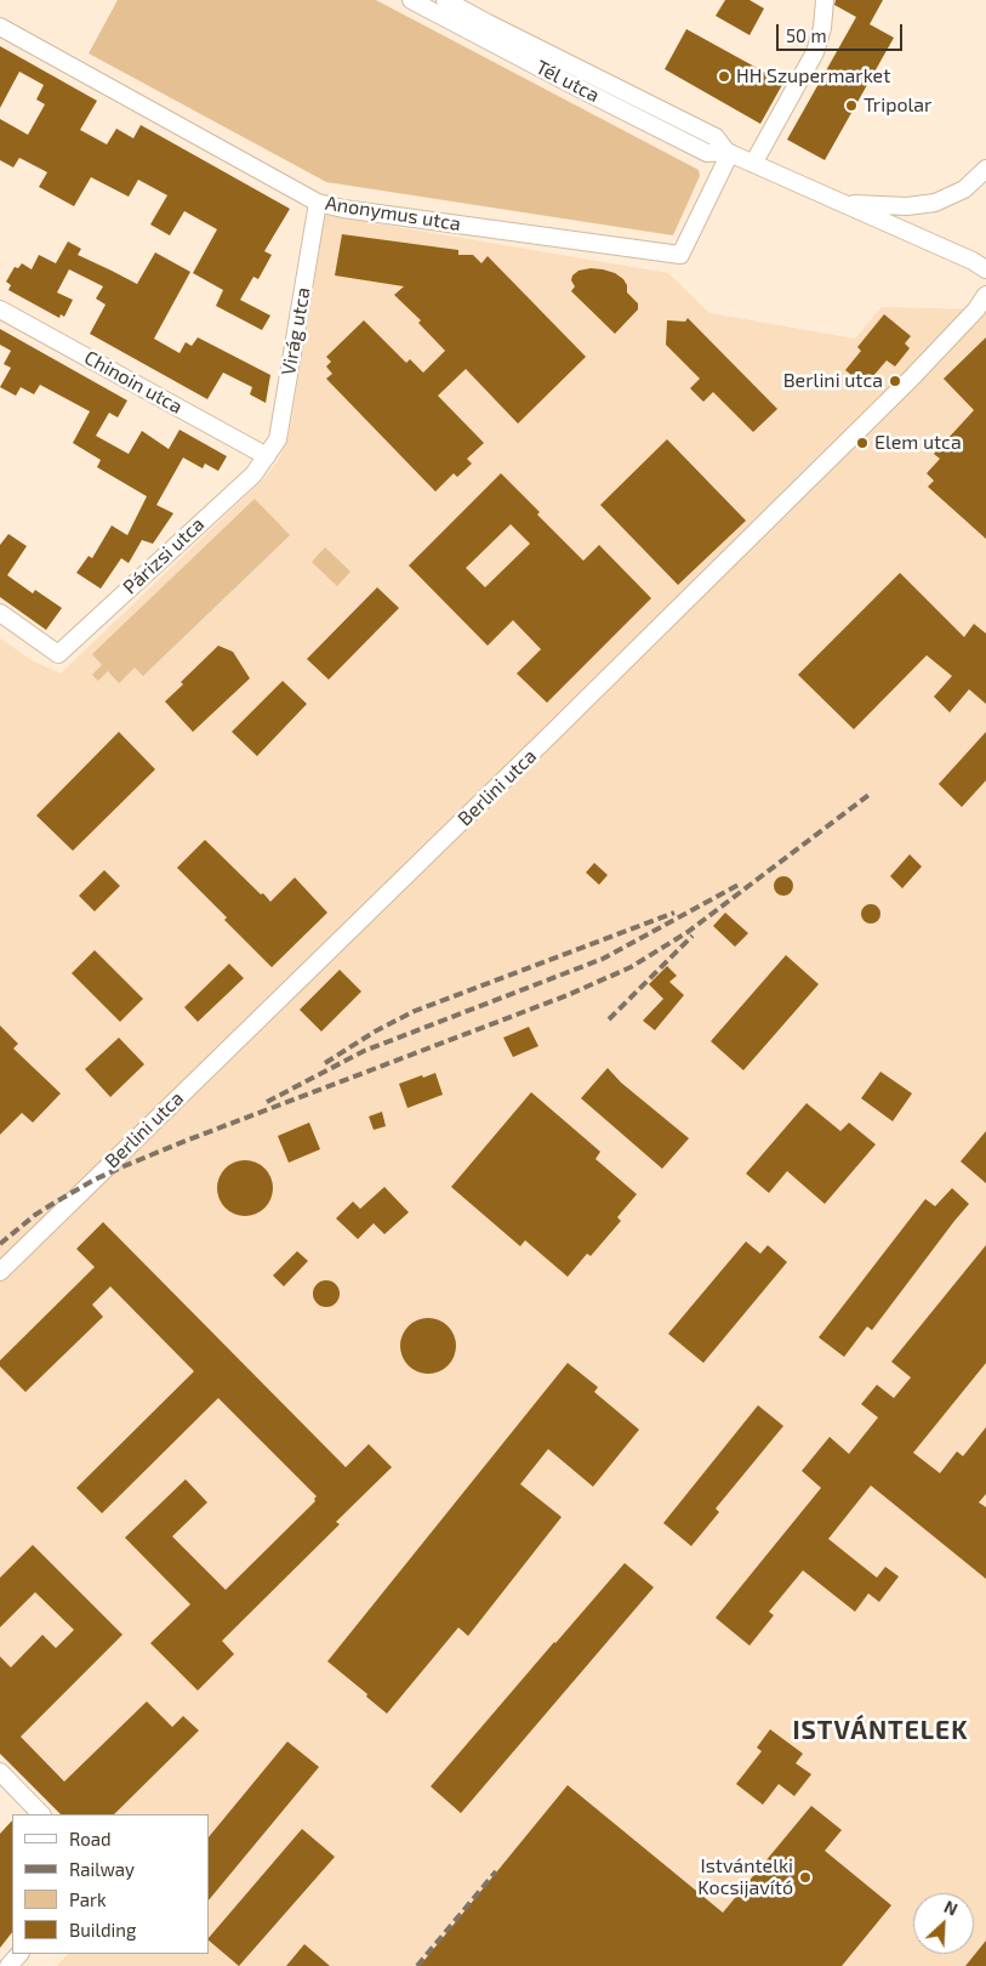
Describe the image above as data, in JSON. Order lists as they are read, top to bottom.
{
  "streets": {
    "street": [
      "Tél utca",
      "Anonymus utca",
      "Virág utca",
      "Chinoin utca",
      "Párizsi utca",
      "Berlini utca"
    ]
  },
  "crossings": [
    ["Tél utca", "Anonymus utca"],
    ["Anonymus utca", "Virág utca"],
    ["Virág utca", "Chinoin utca"],
    ["Virág utca", "Párizsi utca"],
    ["Chinoin utca", "Párizsi utca"]
  ],
  "districts": ["ISTVÁNTELEK"],
  "places": [
    "HH Szupermarket",
    "Tripolar",
    "Berlini utca",
    "Elem utca",
    "Istvántelki Kocsijavító"
  ],
  "legend": [
    "Road",
    "Railway",
    "Park",
    "Building"
  ],
  "scale_bar": "50 m",
  "north": "top right"
}
